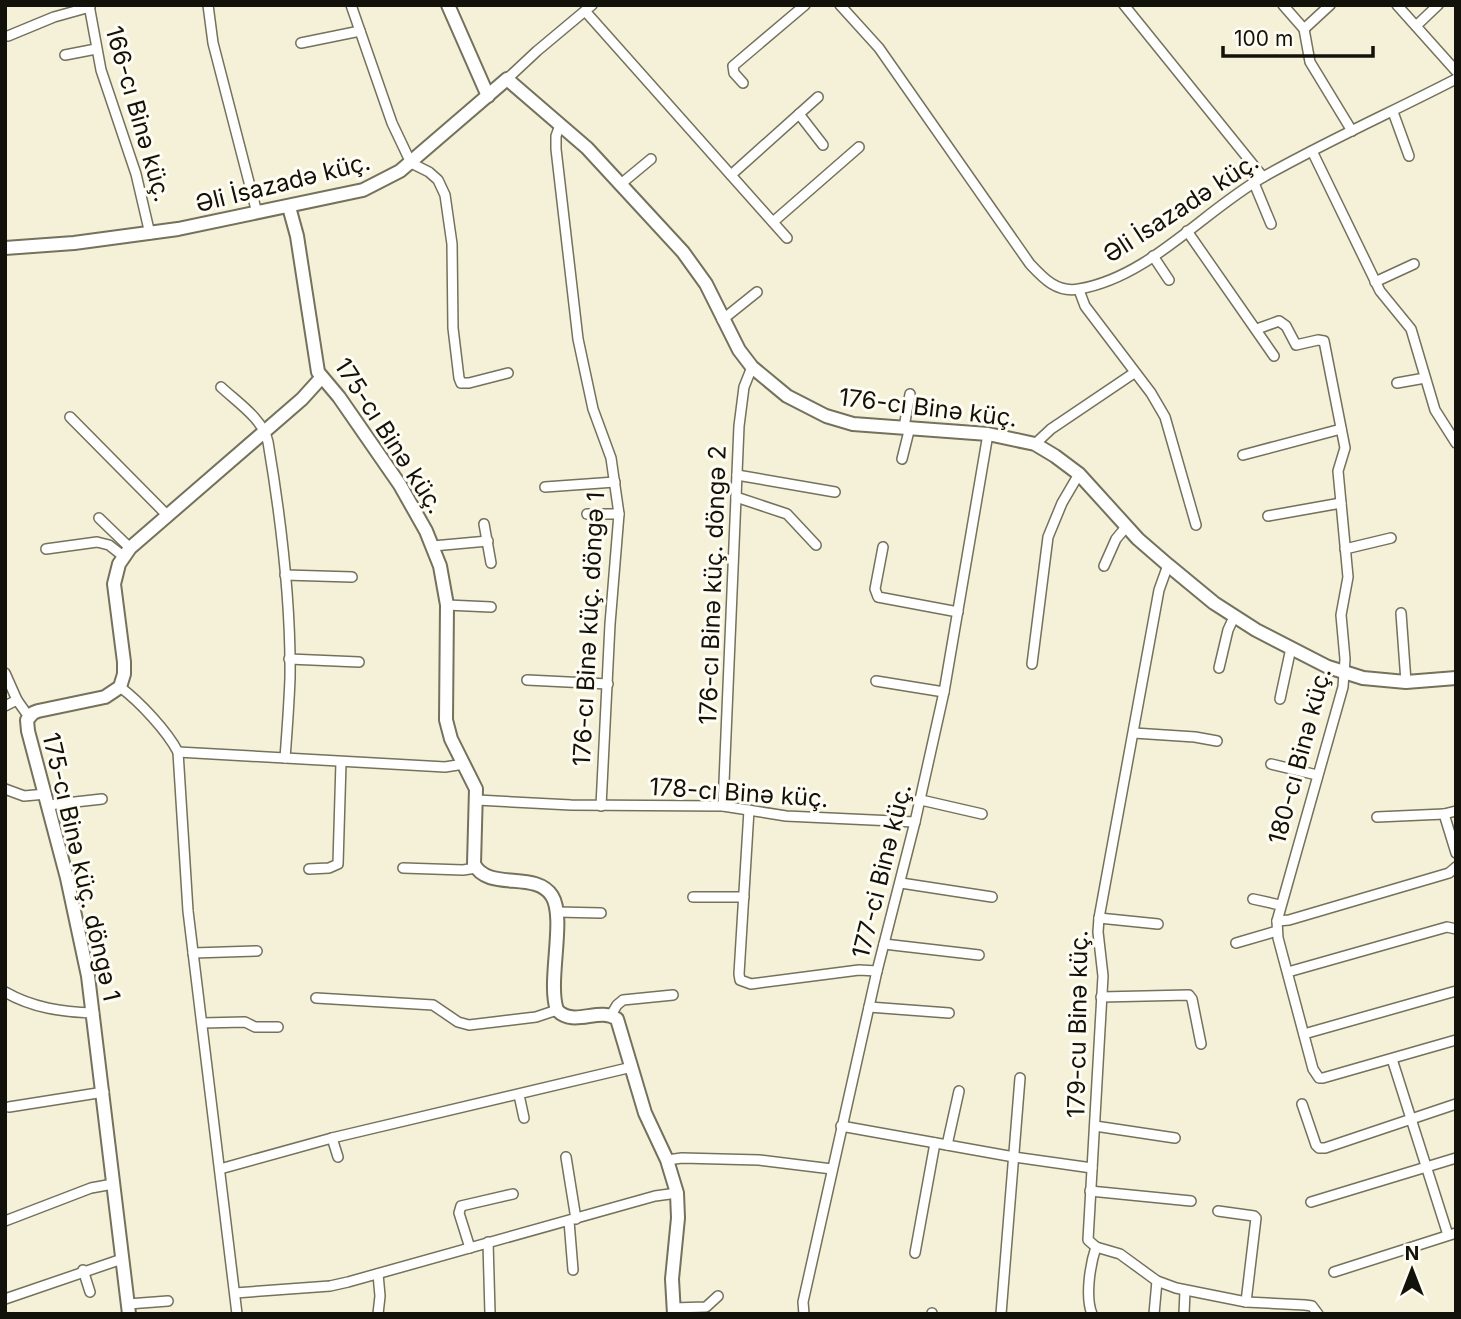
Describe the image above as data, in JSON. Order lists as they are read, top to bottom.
{
  "streets": {
    "street": [
      "166-cı Binə küç.",
      "Əli İsazadə küç.",
      "176-cı Binə küç.",
      "175-cı Binə küç.",
      "176-cı Binə küç. döngə 2",
      "176-cı Binə küç. döngə 1",
      "180-cı Binə küç.",
      "178-cı Binə küç.",
      "175-cı Binə küç. döngə 1",
      "177-ci Binə küç.",
      "179-cu Binə küç."
    ]
  },
  "crossings": [
    ["166-cı Binə küç.", "Əli İsazadə küç."],
    ["Əli İsazadə küç.", "176-cı Binə küç."],
    ["Əli İsazadə küç.", "175-cı Binə küç."],
    ["176-cı Binə küç.", "176-cı Binə küç. döngə 2"],
    ["176-cı Binə küç.", "176-cı Binə küç. döngə 1"],
    ["176-cı Binə küç.", "180-cı Binə küç."],
    ["176-cı Binə küç.", "177-ci Binə küç."],
    ["176-cı Binə küç.", "179-cu Binə küç."],
    ["175-cı Binə küç.", "178-cı Binə küç."],
    ["176-cı Binə küç. döngə 2", "178-cı Binə küç."],
    ["176-cı Binə küç. döngə 1", "178-cı Binə küç."],
    ["178-cı Binə küç.", "177-ci Binə küç."]
  ],
  "scale_bar": "100 m",
  "north": "top"
}
